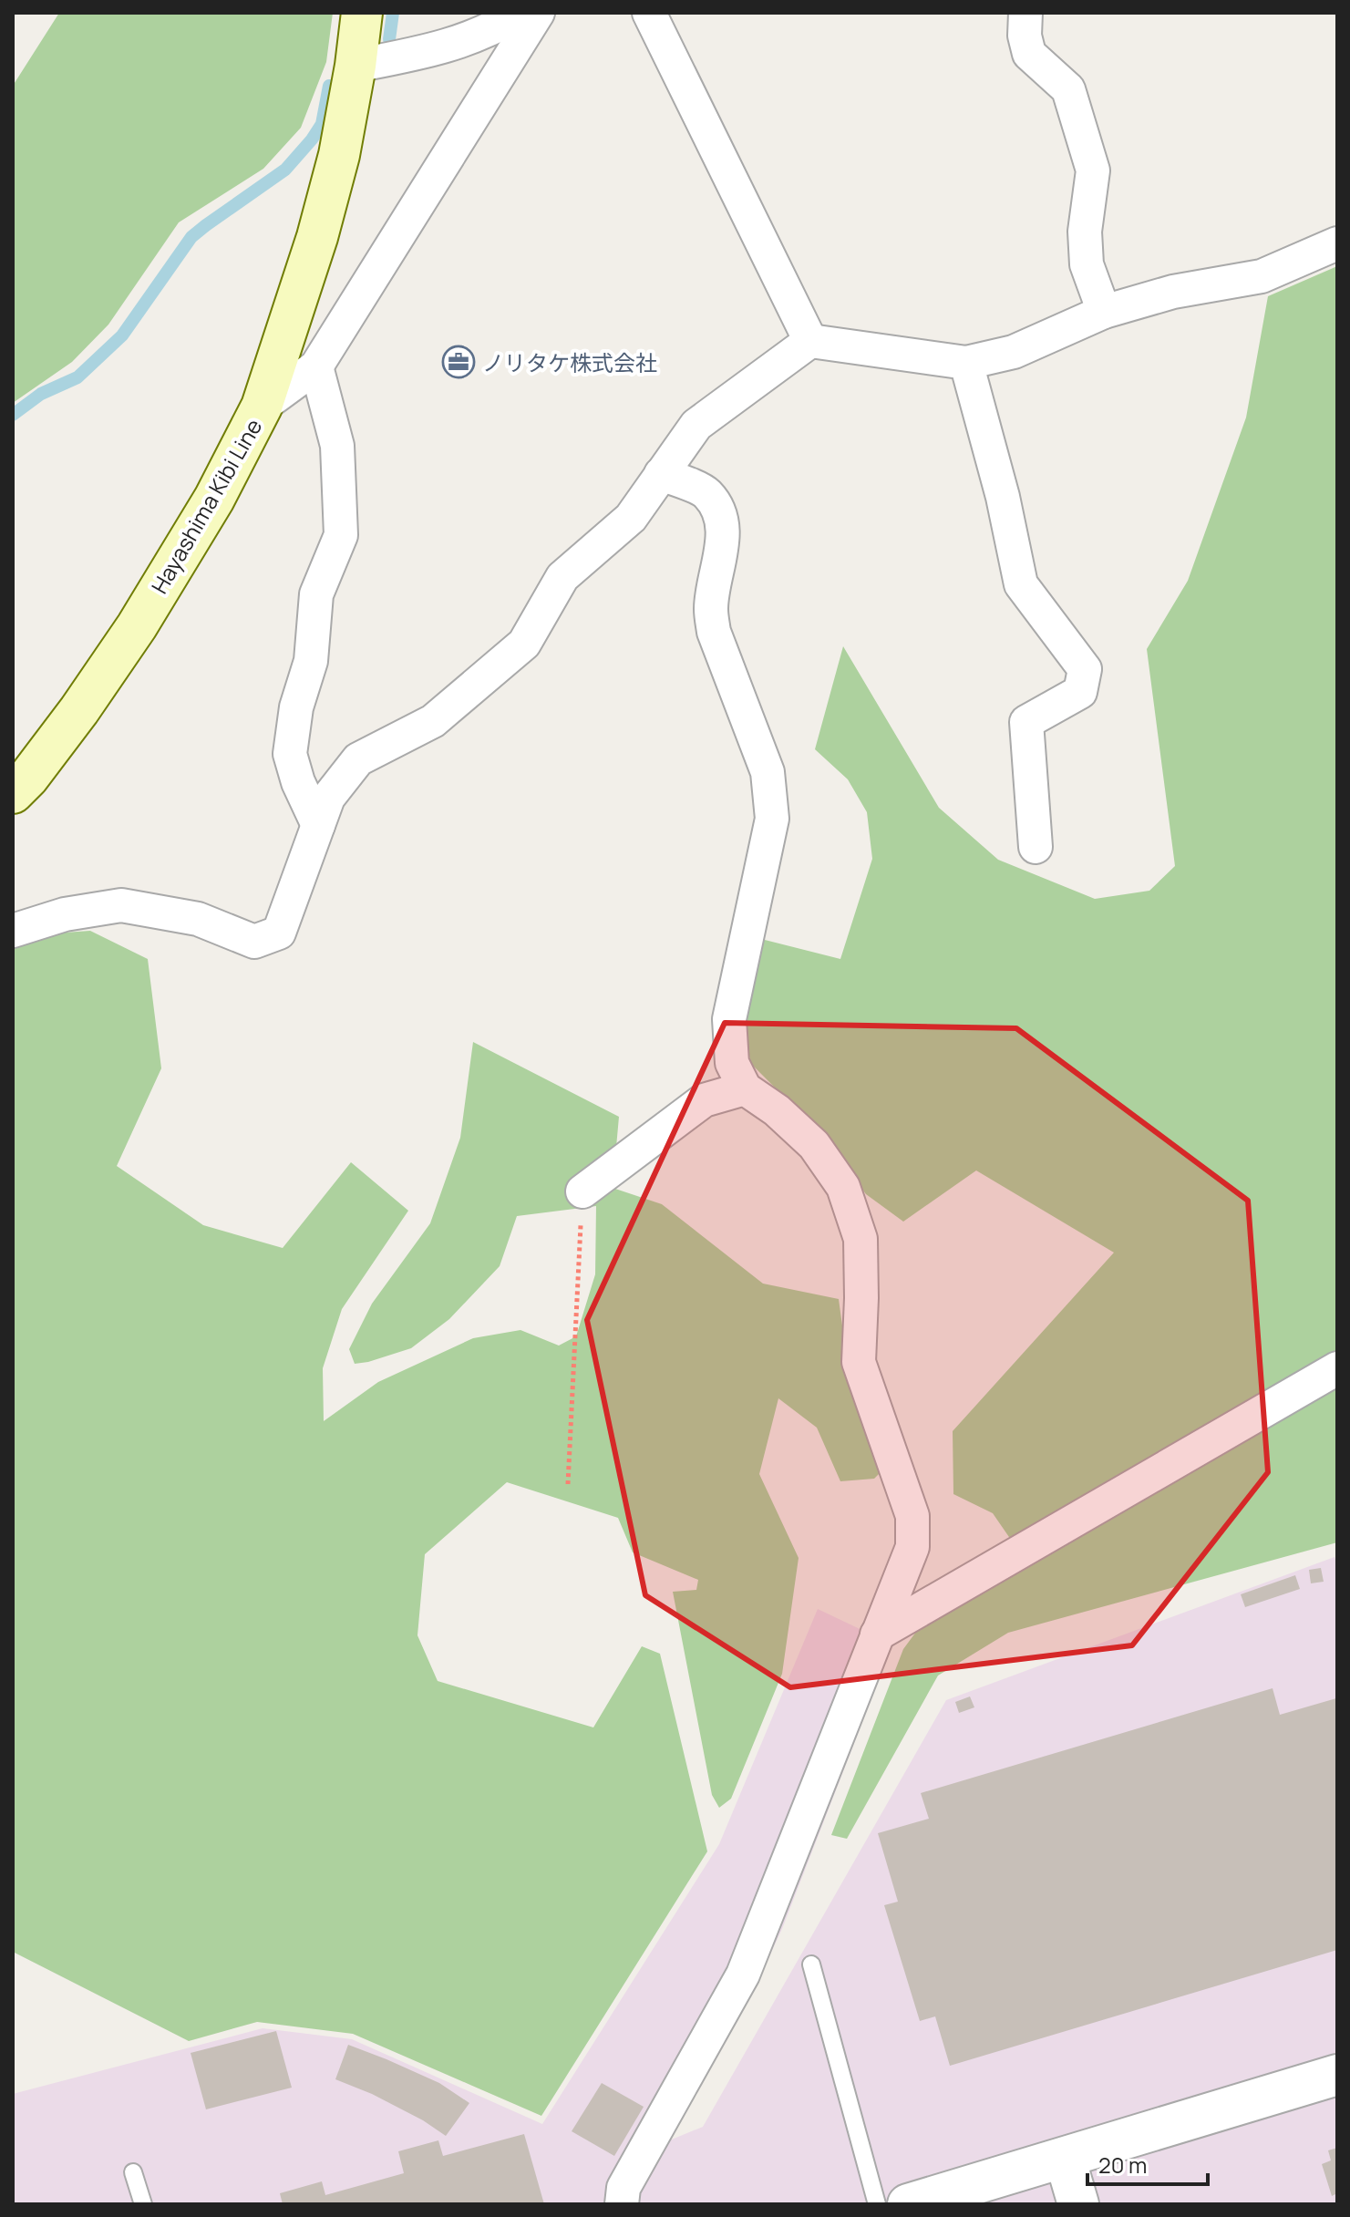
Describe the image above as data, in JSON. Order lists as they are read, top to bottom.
{
  "streets": {
    "main road": ["Hayashima Kibi Line"]
  },
  "places": {
    "office": ["ノリタケ株式会社"]
  },
  "scale_bar": "20 m"
}
